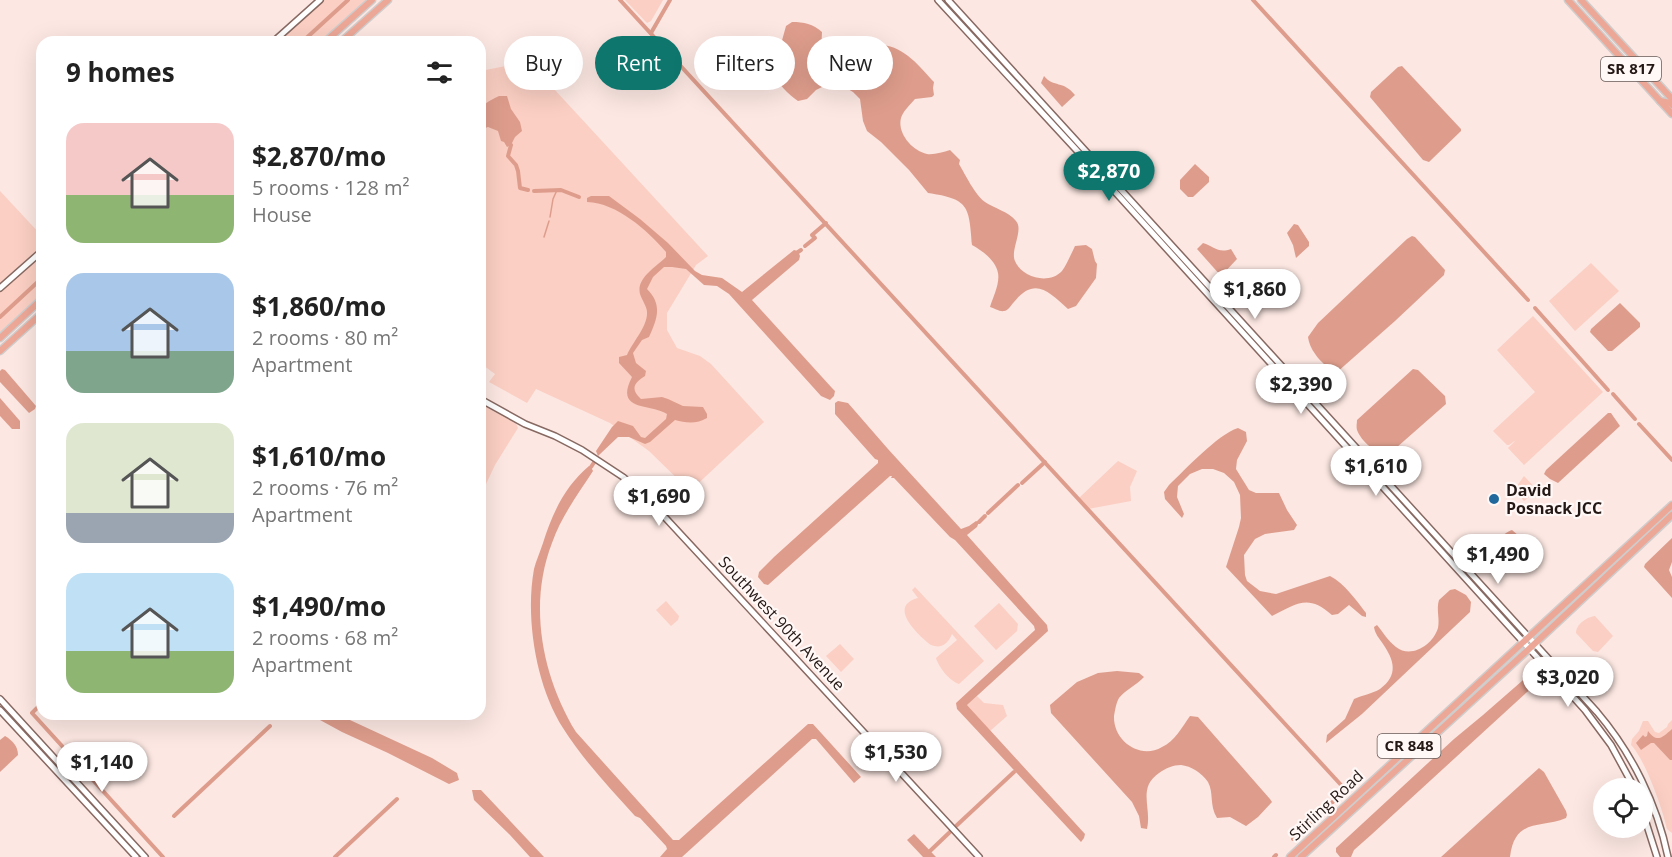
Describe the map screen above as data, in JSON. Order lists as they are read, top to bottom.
{
  "streets": {
    "main road": [
      "SR 817",
      "Southwest 90th Avenue",
      "CR 848",
      "Stirling Road"
    ]
  },
  "places": ["David Posnack JCC"],
  "page": {
    "chip": [
      "Buy",
      "Rent",
      "Filters",
      "New"
    ],
    "heading": "9 homes",
    "list": [
      {
        "name": "$2,870/mo",
        "note": "5 rooms · 128 m² · House"
      },
      {
        "name": "$1,860/mo",
        "note": "2 rooms · 80 m² · Apartment"
      },
      {
        "name": "$1,610/mo",
        "note": "2 rooms · 76 m² · Apartment"
      },
      {
        "name": "$1,490/mo",
        "note": "2 rooms · 68 m² · Apartment"
      }
    ],
    "price": [
      "$2,870",
      "$1,860",
      "$2,390",
      "$1,610",
      "$1,690",
      "$1,490",
      "$3,020",
      "$1,530",
      "$1,140"
    ]
  }
}
